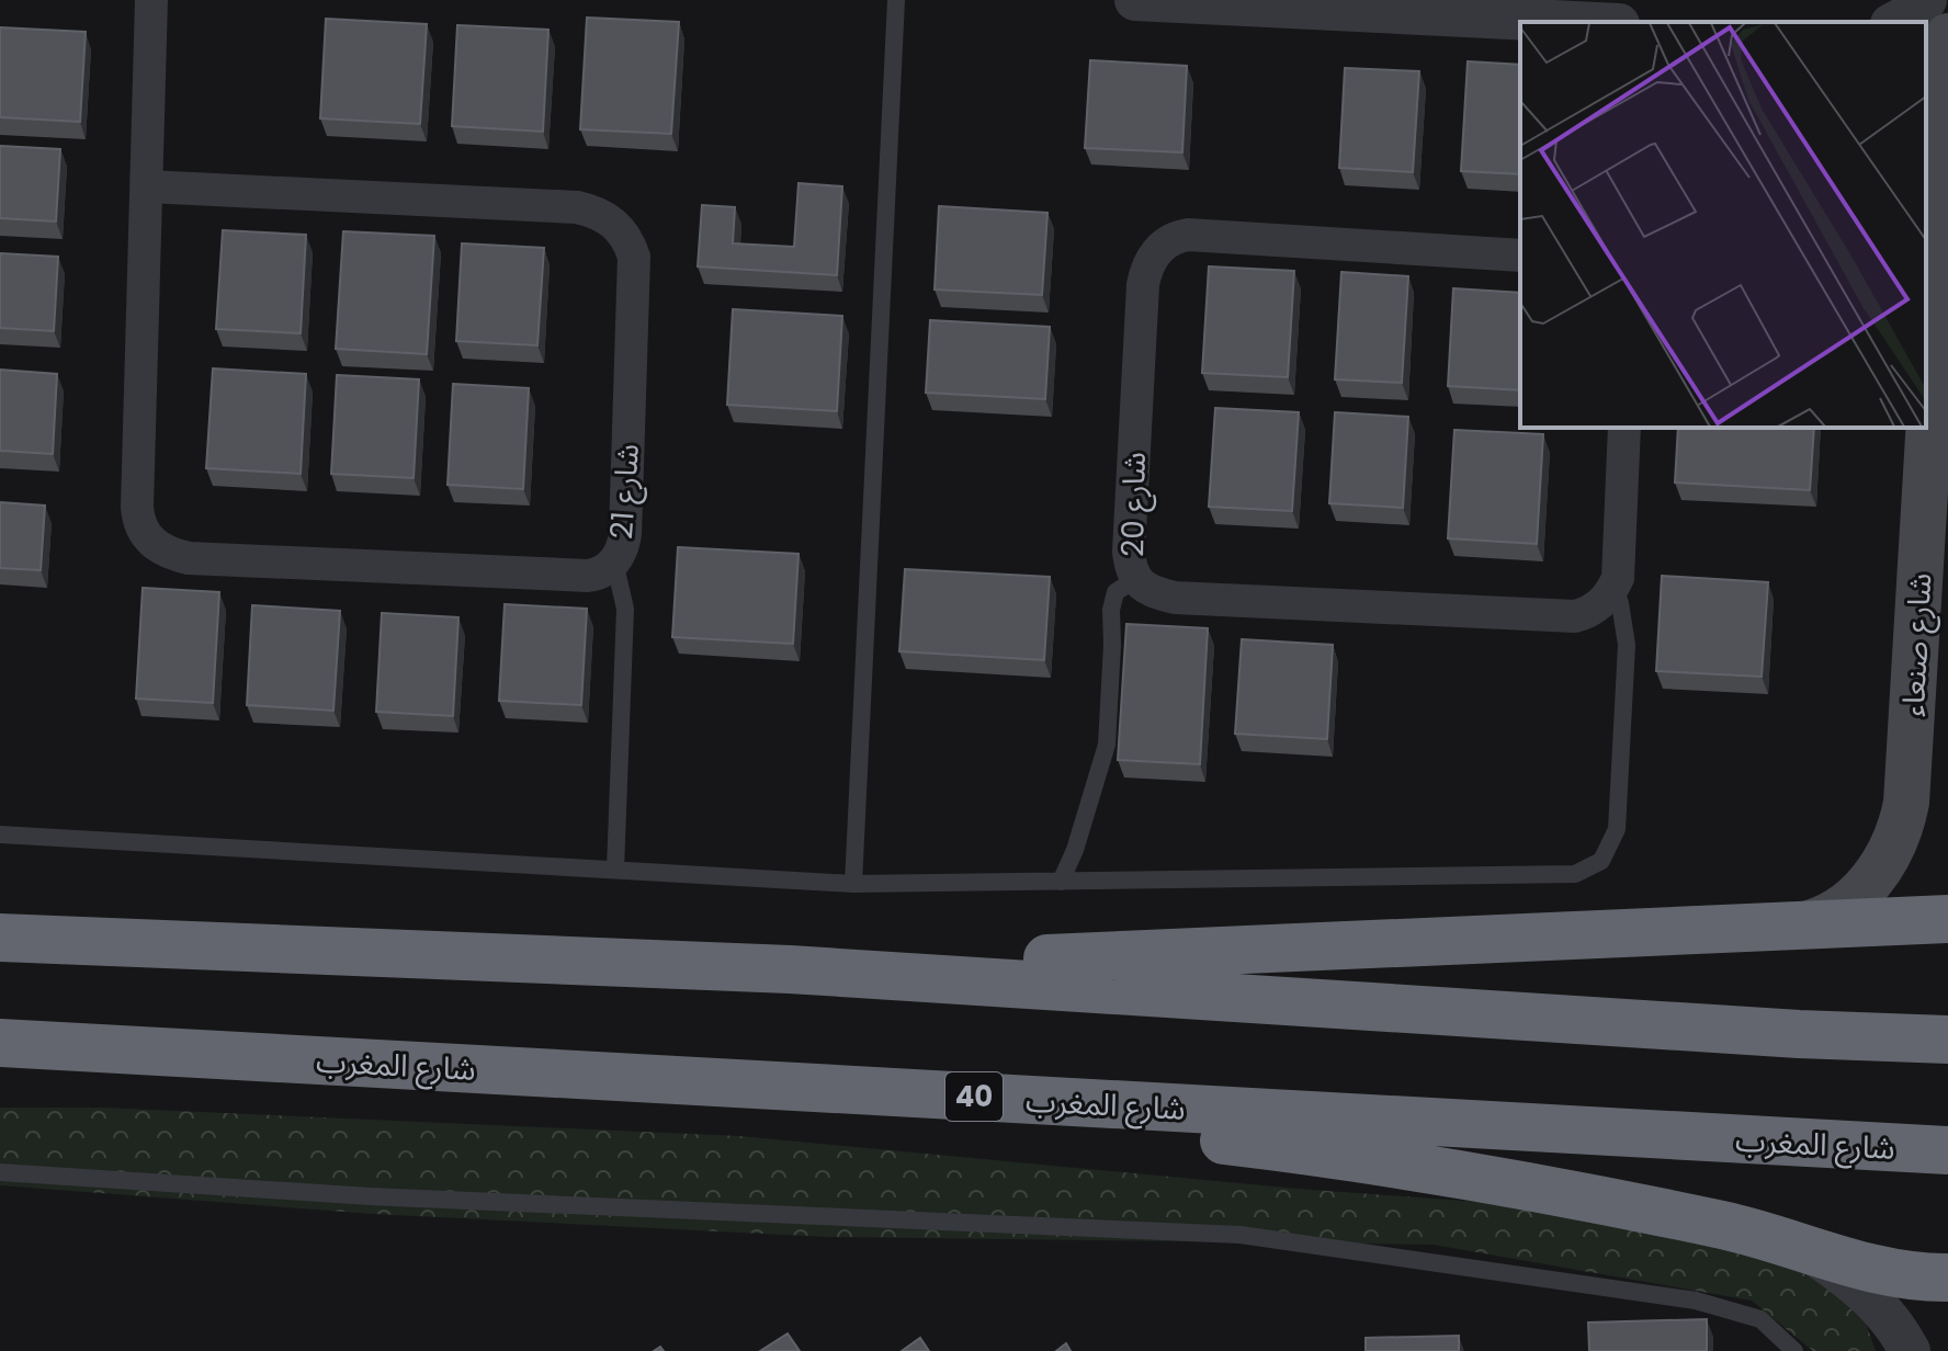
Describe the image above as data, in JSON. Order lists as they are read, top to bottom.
{
  "streets": {
    "highway": ["شارع المغرب", "40"],
    "main road": ["شارع صنعاء"],
    "street": ["شارع 21", "شارع 20"]
  }
}
